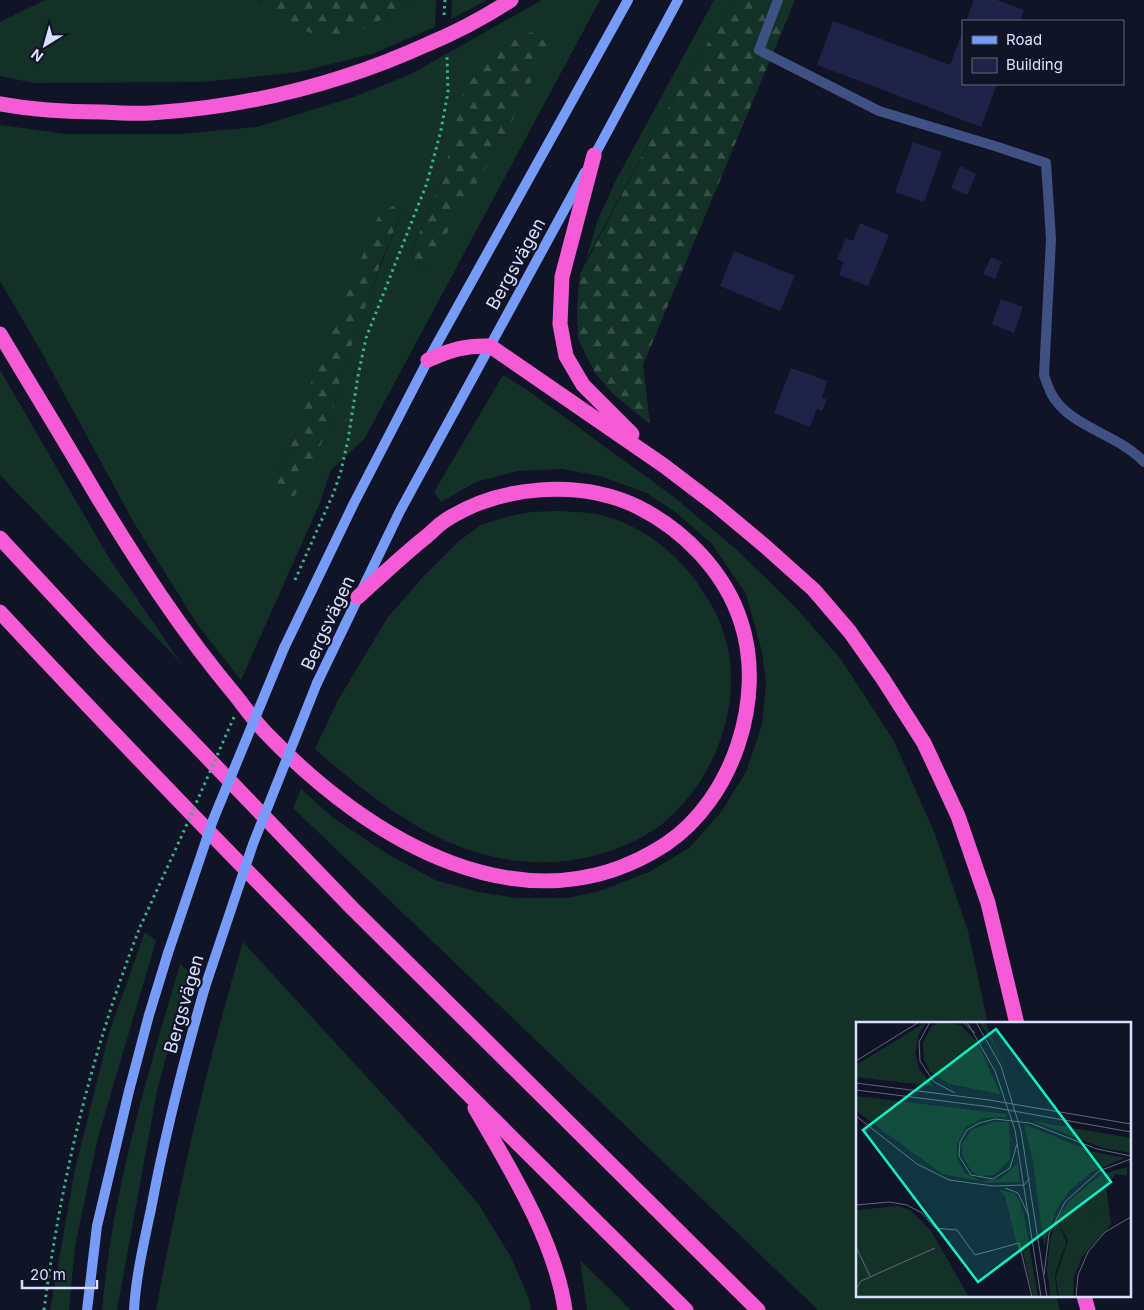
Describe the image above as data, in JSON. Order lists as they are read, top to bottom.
{
  "streets": {
    "main road": ["Bergsvägen"]
  },
  "legend": ["Road", "Building"],
  "scale_bar": "20 m",
  "north": "bottom left"
}
